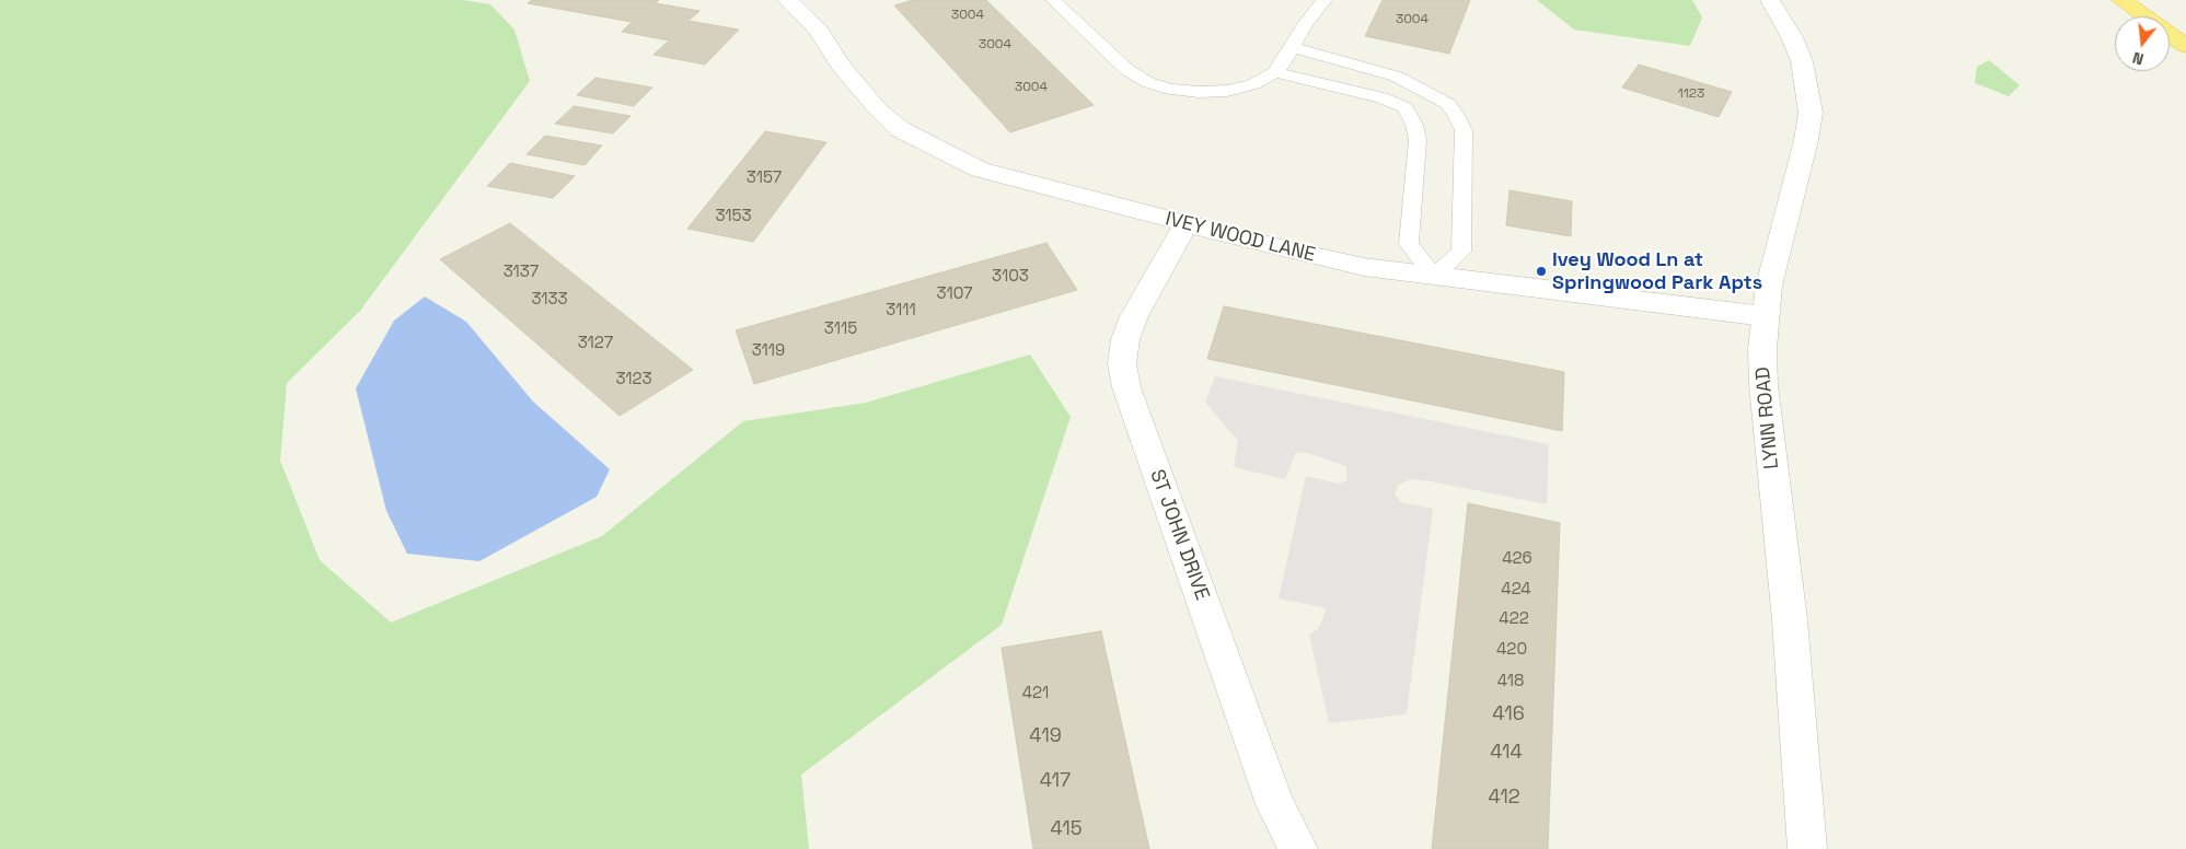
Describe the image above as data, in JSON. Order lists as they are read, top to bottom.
{
  "streets": {
    "street": ["IVEY WOOD LANE", "LYNN ROAD", "ST JOHN DRIVE"]
  },
  "crossings": [
    ["IVEY WOOD LANE", "LYNN ROAD"],
    ["IVEY WOOD LANE", "ST JOHN DRIVE"]
  ],
  "places": ["Ivey Wood Ln at Springwood Park Apts"],
  "house_numbers": [
    "3004",
    "3004",
    "3004",
    "3004",
    "1123",
    "3157",
    "3153",
    "3137",
    "3103",
    "3107",
    "3133",
    "3111",
    "3115",
    "3127",
    "3119",
    "3123",
    "426",
    "424",
    "422",
    "420",
    "418",
    "421",
    "416",
    "419",
    "414",
    "417",
    "412",
    "415"
  ],
  "north": "bottom"
}
